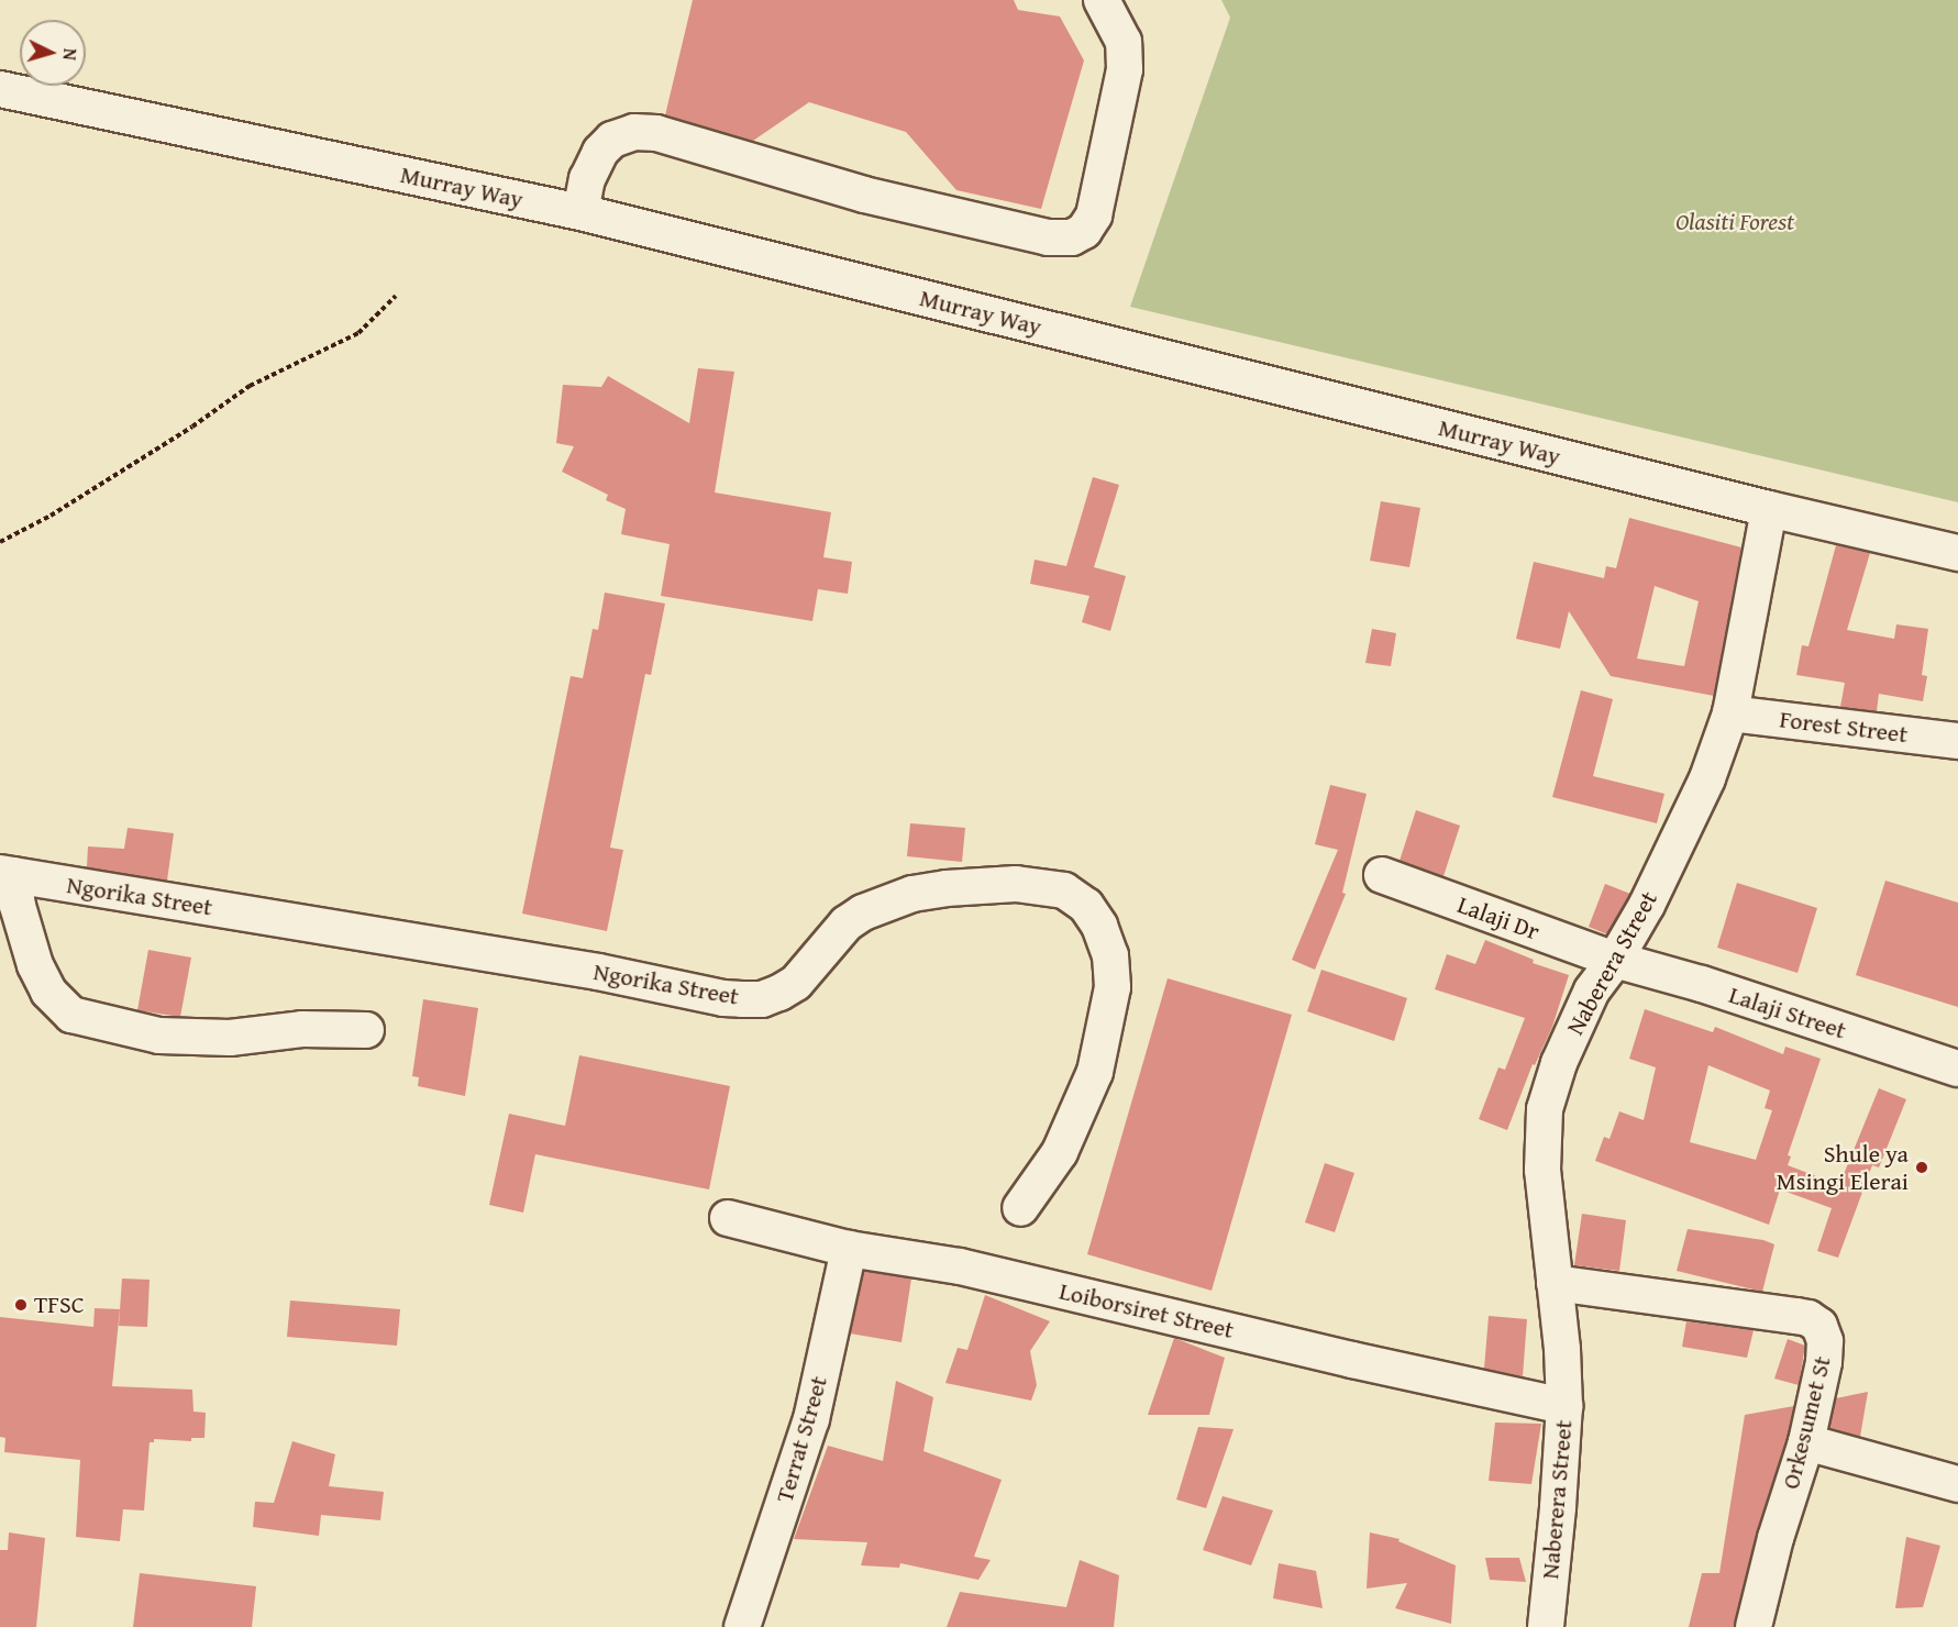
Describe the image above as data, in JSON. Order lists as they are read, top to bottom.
{
  "streets": {
    "street": [
      "Murray Way",
      "Forest Street",
      "Ngorika Street",
      "Lalaji Dr",
      "Naberera Street",
      "Lalaji Street",
      "Loiborsiret Street",
      "Orkesumet St",
      "Terrat Street"
    ]
  },
  "crossings": [
    ["Murray Way", "Naberera Street"],
    ["Forest Street", "Naberera Street"],
    ["Lalaji Dr", "Naberera Street"],
    ["Lalaji Dr", "Lalaji Street"],
    ["Naberera Street", "Lalaji Street"],
    ["Naberera Street", "Loiborsiret Street"],
    ["Naberera Street", "Orkesumet St"],
    ["Loiborsiret Street", "Terrat Street"]
  ],
  "parks": ["Olasiti Forest"],
  "places": ["Shule ya Msingi Elerai", "TFSC"],
  "north": "right"
}
